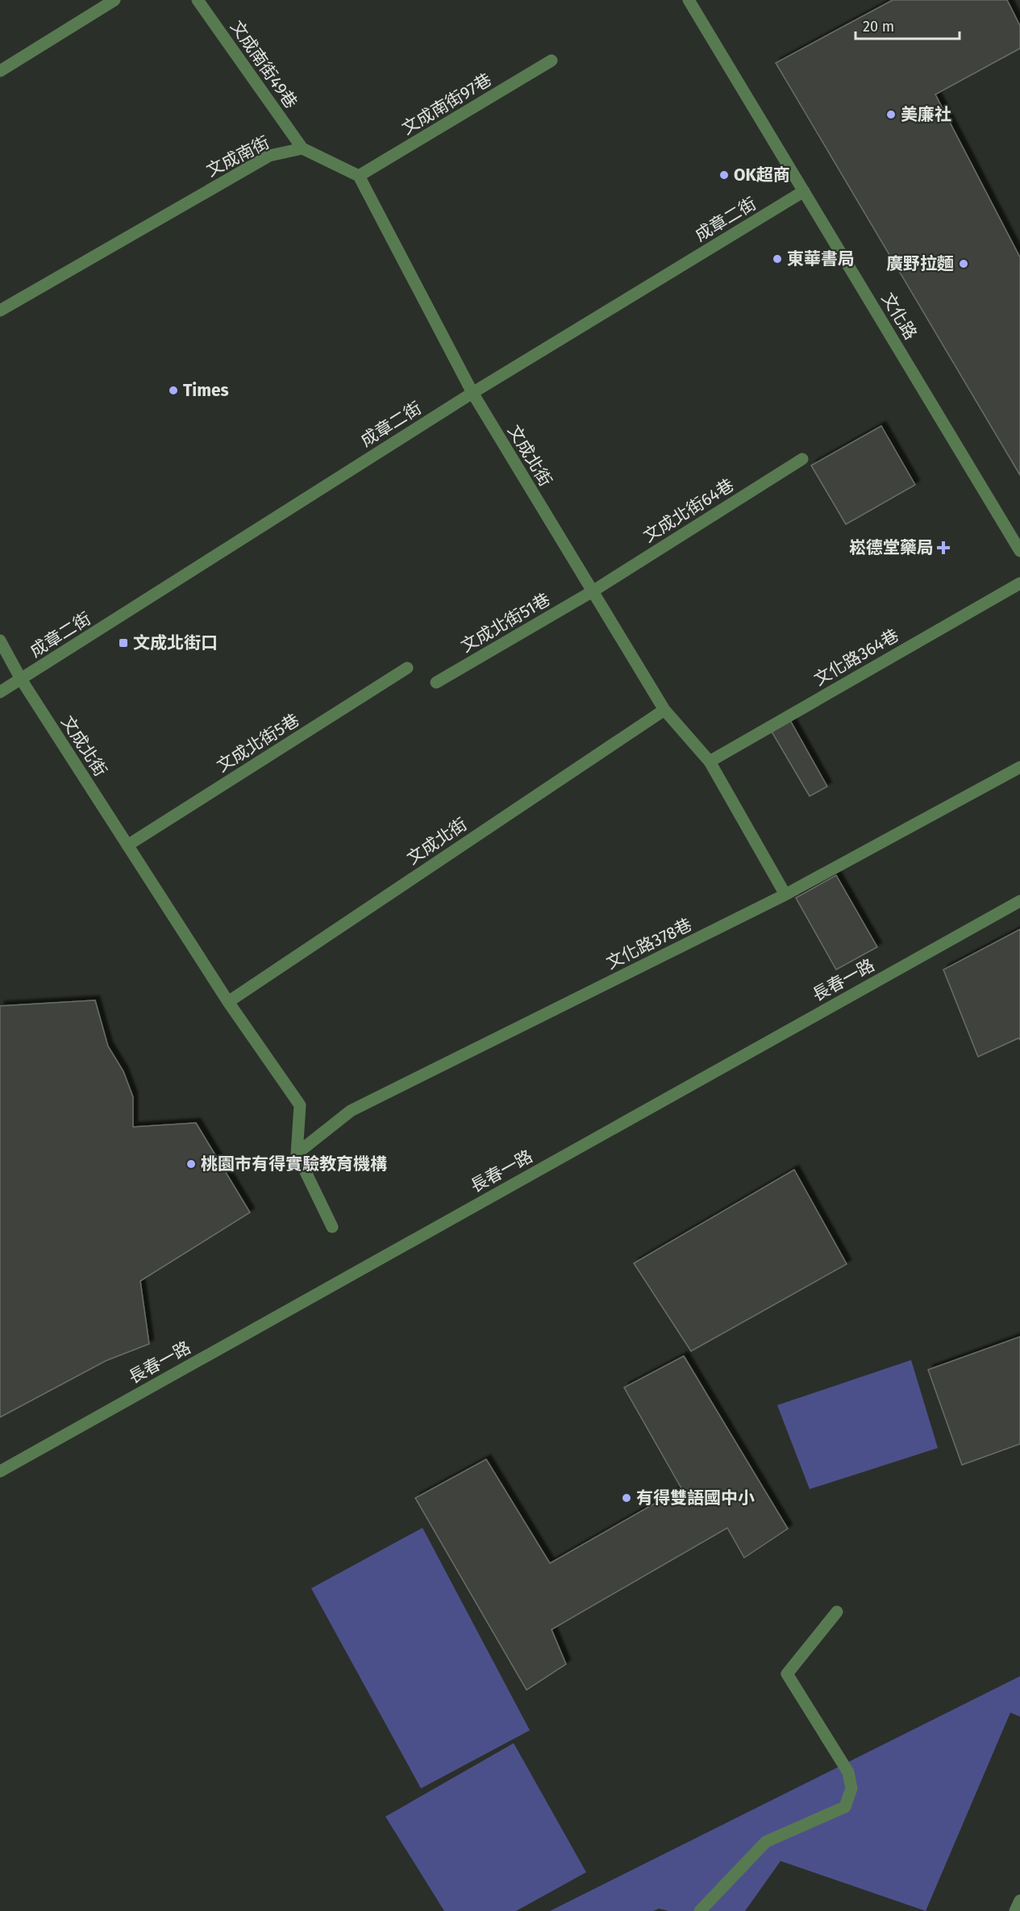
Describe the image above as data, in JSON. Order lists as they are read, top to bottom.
{
  "streets": {
    "street": [
      "文成南街49巷",
      "文成南街97巷",
      "文成南街",
      "成章二街",
      "文化路",
      "文成北街",
      "文成北街64巷",
      "文成北街51巷",
      "文化路364巷",
      "文成北街5巷",
      "文化路378巷",
      "長春一路"
    ]
  },
  "crossings": [
    ["文成南街49巷", "文成南街"],
    ["成章二街", "文化路"],
    ["成章二街", "文成北街"],
    ["文成北街", "文成北街64巷"],
    ["文成北街", "文成北街51巷"],
    ["文成北街", "文化路364巷"],
    ["文成北街", "文成北街5巷"],
    ["文成北街", "文化路378巷"],
    ["文成北街64巷", "文成北街51巷"]
  ],
  "places": {
    "other": [
      "美廉社",
      "OK超商",
      "東華書局",
      "廣野拉麵",
      "Times",
      "桃園市有得實驗教育機構",
      "有得雙語國中小"
    ],
    "health": ["崧德堂藥局"],
    "transit": ["文成北街口"]
  },
  "scale_bar": "20 m"
}
